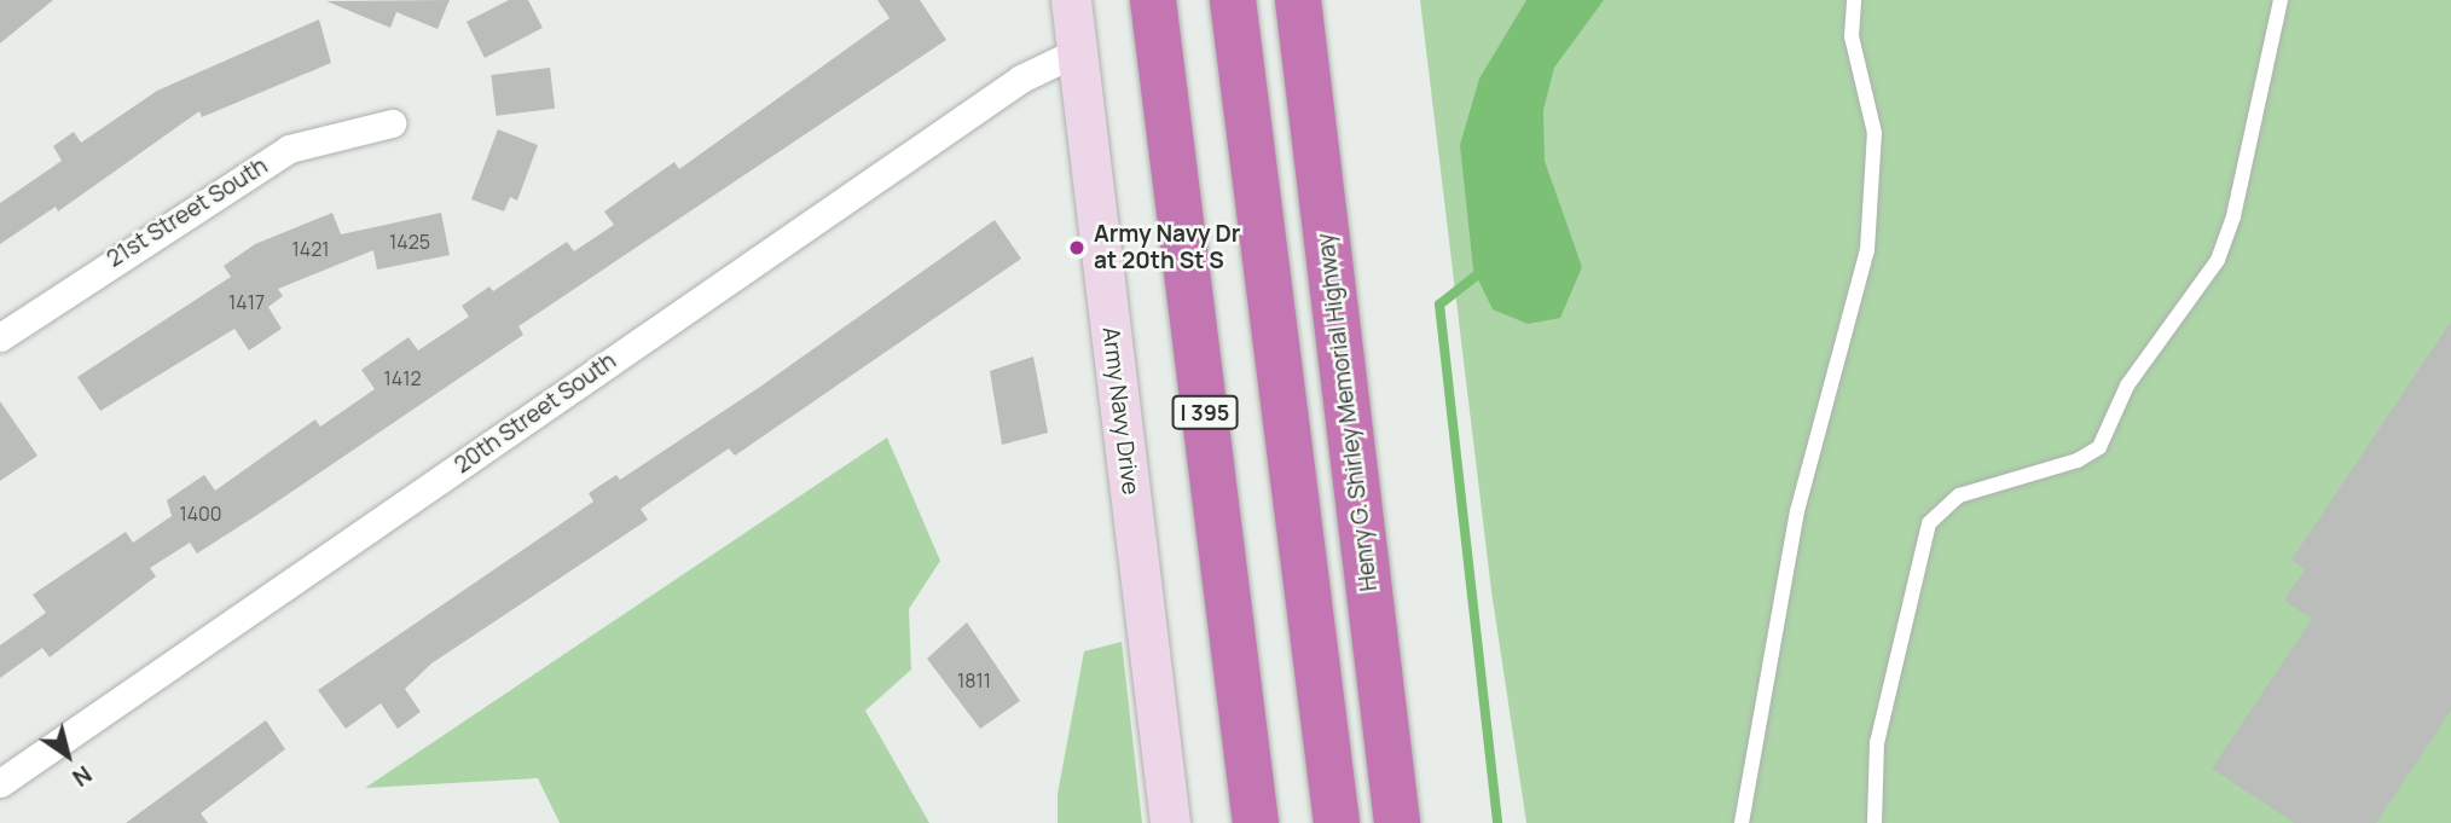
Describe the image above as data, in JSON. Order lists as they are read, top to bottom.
{
  "streets": {
    "highway": ["I 395", "Henry G. Shirley Memorial Highway"],
    "street": ["21st Street South", "Army Navy Drive", "20th Street South"]
  },
  "crossings": [
    ["Army Navy Drive", "20th Street South"]
  ],
  "places": ["Army Navy Dr at 20th St S"],
  "house_numbers": [
    "1425",
    "1421",
    "1417",
    "1412",
    "1400",
    "1811"
  ],
  "north": "bottom right"
}
